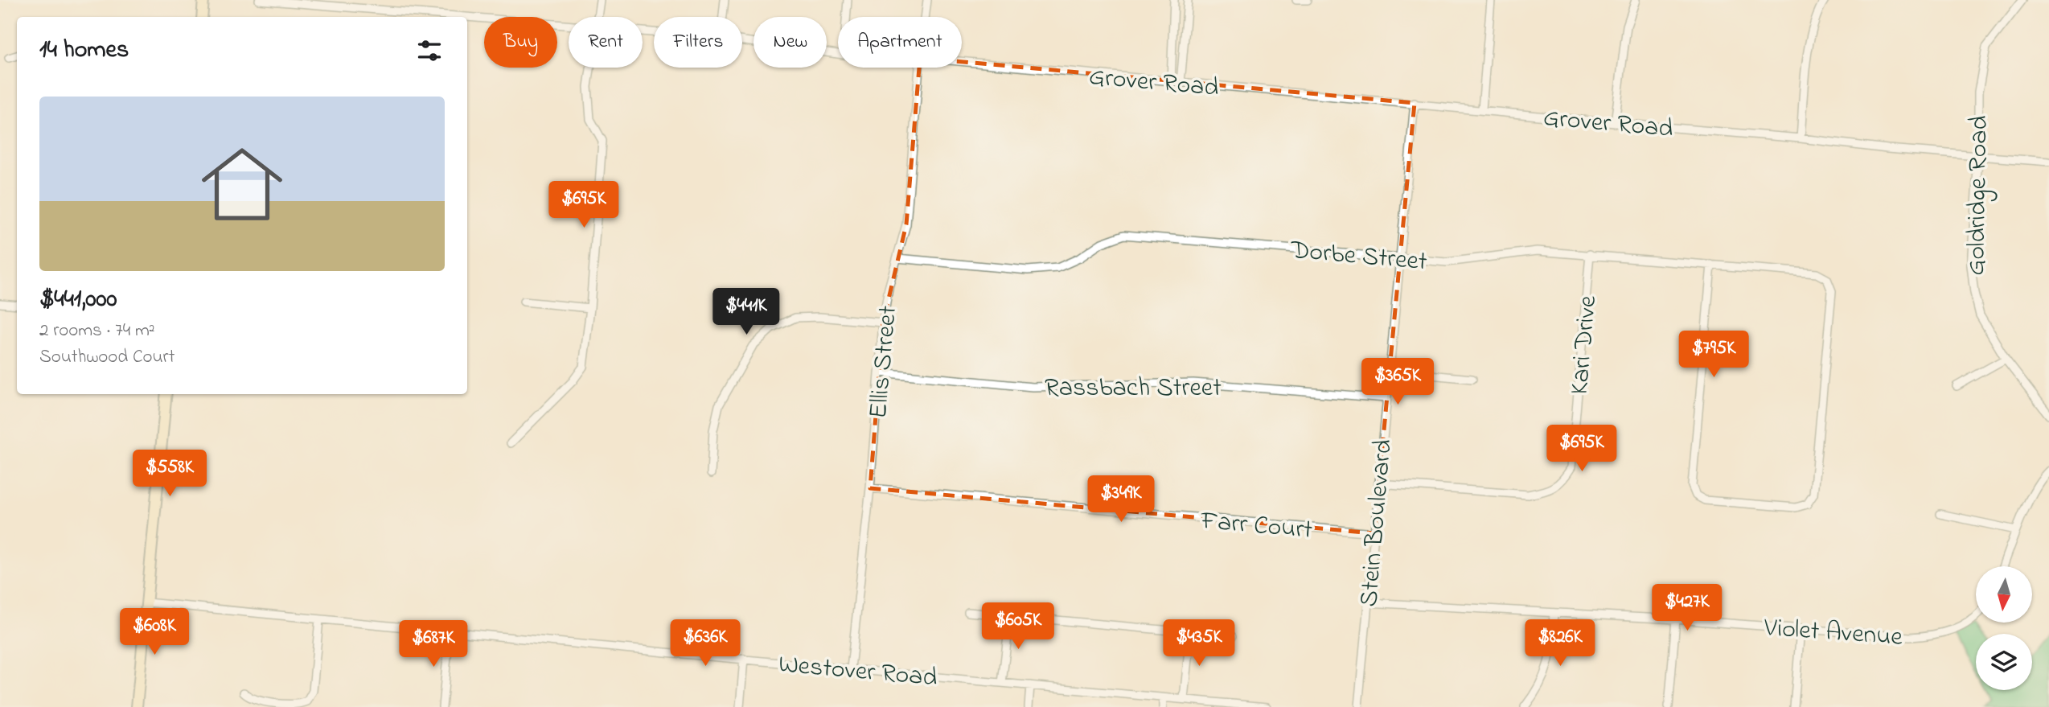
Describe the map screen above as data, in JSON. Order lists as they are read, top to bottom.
{
  "streets": {
    "street": [
      "Grover Road",
      "Goldridge Road",
      "Dorbe Street",
      "Kari Drive",
      "Ellis Street",
      "Rassbach Street",
      "Stein Boulevard",
      "Farr Court",
      "Violet Avenue",
      "Westover Road"
    ]
  },
  "crossings": [
    ["Grover Road", "Goldridge Road"],
    ["Grover Road", "Stein Boulevard"],
    ["Dorbe Street", "Kari Drive"],
    ["Dorbe Street", "Ellis Street"],
    ["Dorbe Street", "Stein Boulevard"],
    ["Kari Drive", "Stein Boulevard"],
    ["Ellis Street", "Rassbach Street"],
    ["Ellis Street", "Farr Court"],
    ["Ellis Street", "Westover Road"],
    ["Rassbach Street", "Stein Boulevard"],
    ["Stein Boulevard", "Farr Court"],
    ["Stein Boulevard", "Violet Avenue"]
  ],
  "north": "bottom",
  "page": {
    "chip": [
      "Buy",
      "Rent",
      "Filters",
      "New",
      "Apartment"
    ],
    "heading": "14 homes",
    "list": [
      {
        "name": "$441,000",
        "note": "2 rooms · 74 m² · Southwood Court"
      }
    ],
    "price": [
      "$695K",
      "$441K",
      "$795K",
      "$365K",
      "$695K",
      "$558K",
      "$349K",
      "$427K",
      "$605K",
      "$608K",
      "$636K",
      "$435K",
      "$826K",
      "$687K"
    ]
  }
}
